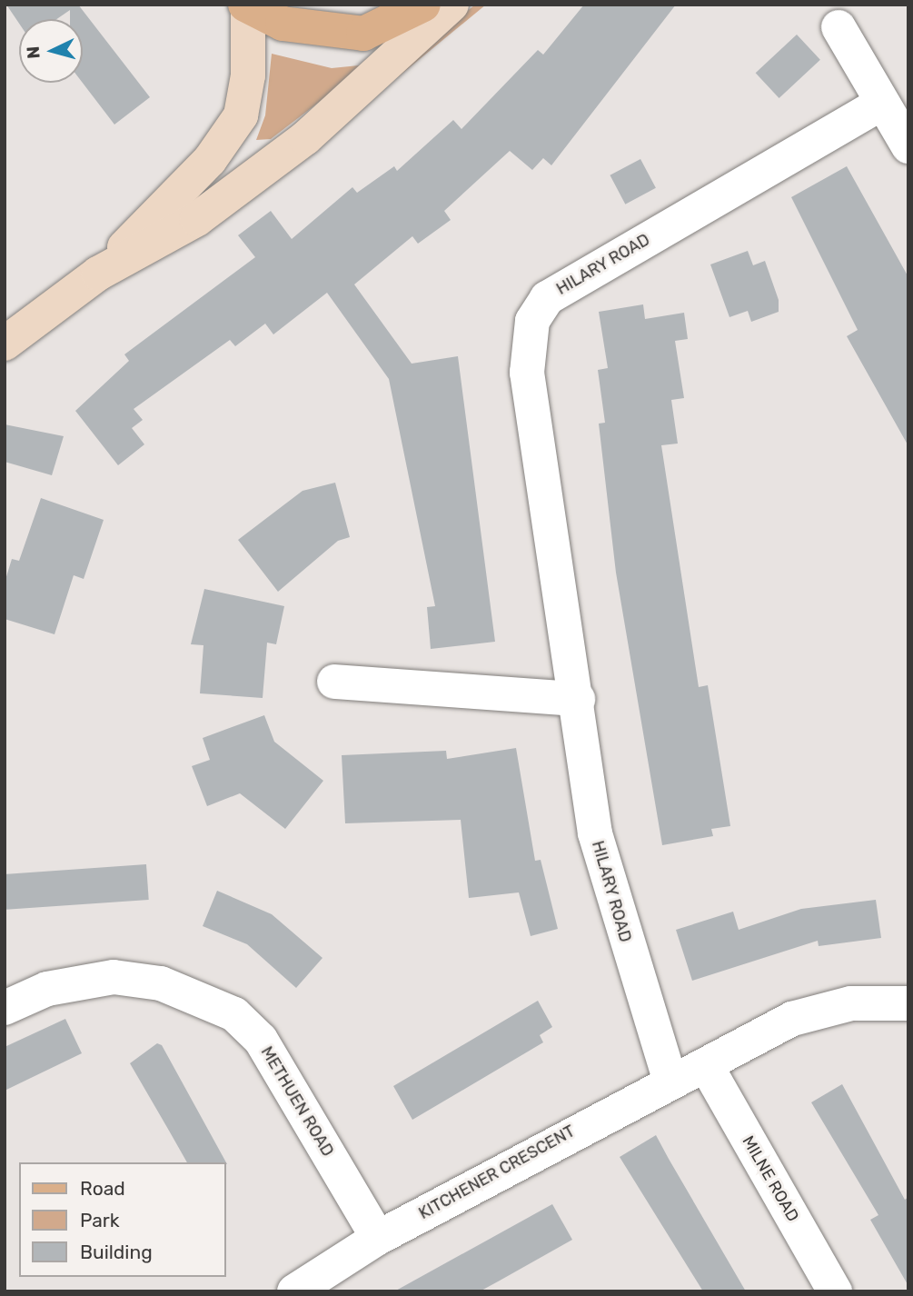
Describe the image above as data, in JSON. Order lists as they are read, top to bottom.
{
  "streets": {
    "street": [
      "HILARY ROAD",
      "METHUEN ROAD",
      "KITCHENER CRESCENT",
      "MILNE ROAD"
    ]
  },
  "crossings": [
    ["HILARY ROAD", "KITCHENER CRESCENT"],
    ["METHUEN ROAD", "KITCHENER CRESCENT"],
    ["KITCHENER CRESCENT", "MILNE ROAD"]
  ],
  "legend": ["Road", "Park", "Building"],
  "north": "left"
}
